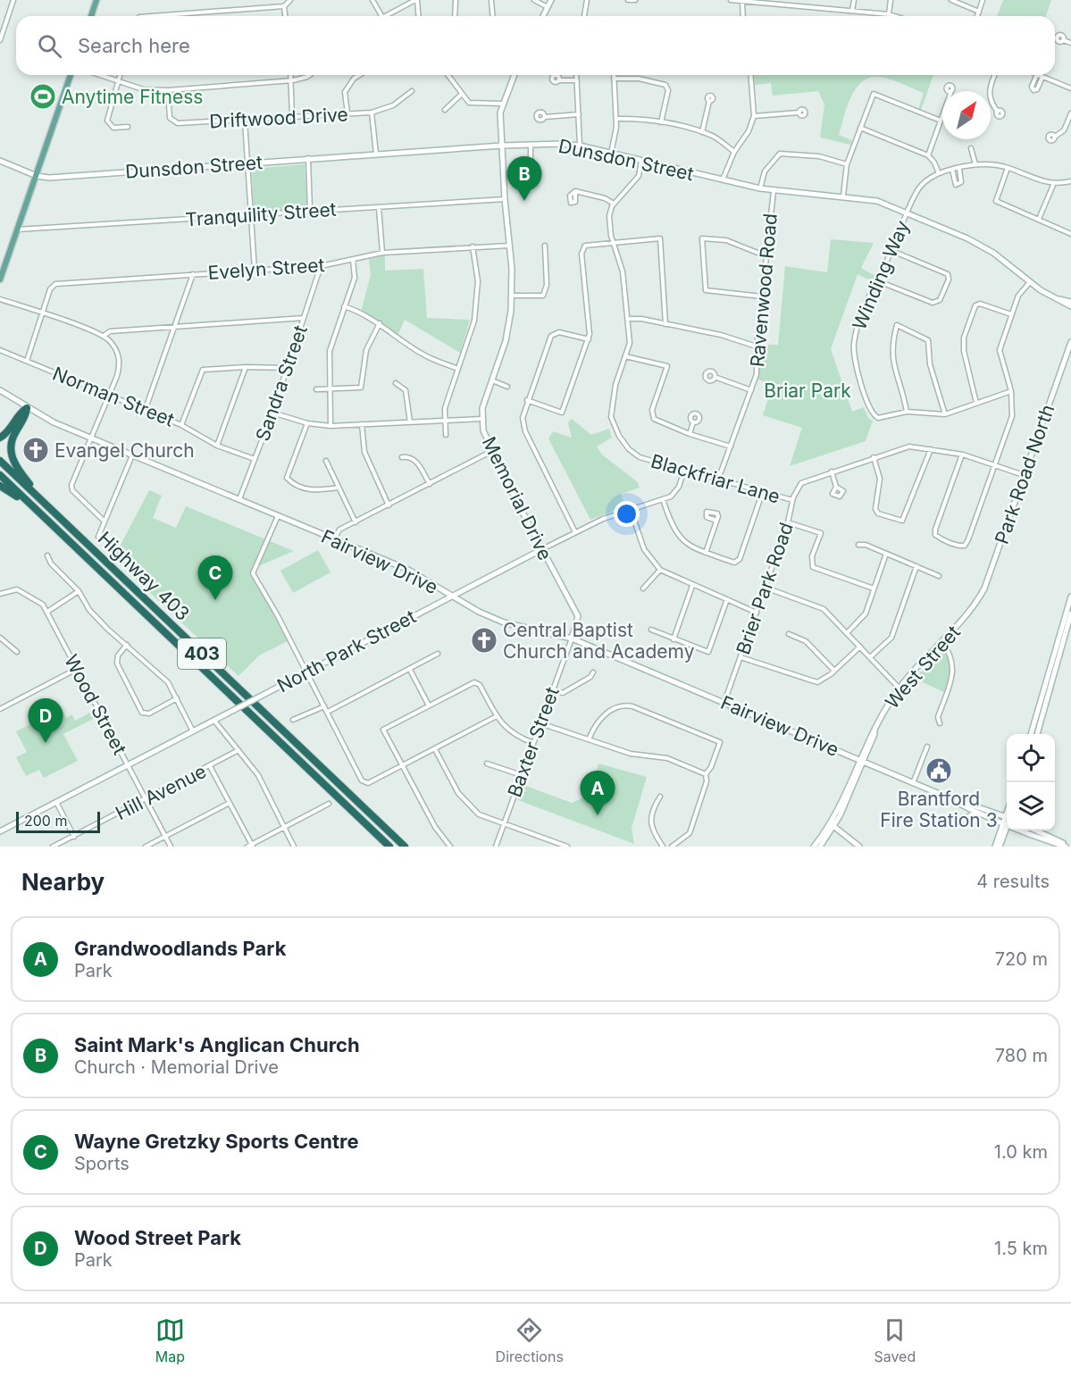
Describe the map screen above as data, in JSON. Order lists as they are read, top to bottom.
{
  "streets": {
    "highway": ["Highway 403", "403"],
    "main road": [
      "Dunsdon Street",
      "Park Road North",
      "Memorial Drive",
      "Fairview Drive",
      "North Park Street",
      "West Street"
    ],
    "street": [
      "Driftwood Drive",
      "Tranquility Street",
      "Evelyn Street",
      "Winding Way",
      "Ravenwood Road",
      "Sandra Street",
      "Norman Street",
      "Blackfriar Lane",
      "Brier Park Road",
      "Wood Street",
      "Baxter Street",
      "Hill Avenue"
    ]
  },
  "crossings": [
    ["Dunsdon Street", "Winding Way"],
    ["Dunsdon Street", "Ravenwood Road"],
    ["Dunsdon Street", "Memorial Drive"],
    ["Tranquility Street", "Memorial Drive"],
    ["Evelyn Street", "Sandra Street"],
    ["Evelyn Street", "Memorial Drive"],
    ["Ravenwood Road", "Blackfriar Lane"],
    ["Sandra Street", "Norman Street"],
    ["Sandra Street", "Fairview Drive"],
    ["Park Road North", "Brier Park Road"],
    ["Park Road North", "West Street"],
    ["Blackfriar Lane", "Brier Park Road"],
    ["Blackfriar Lane", "North Park Street"],
    ["Memorial Drive", "Fairview Drive"],
    ["Memorial Drive", "North Park Street"],
    ["Memorial Drive", "Baxter Street"],
    ["Fairview Drive", "Brier Park Road"],
    ["Fairview Drive", "North Park Street"],
    ["Fairview Drive", "West Street"],
    ["Fairview Drive", "Baxter Street"],
    ["North Park Street", "Wood Street"],
    ["Wood Street", "Hill Avenue"]
  ],
  "parks": ["Briar Park"],
  "places": {
    "sports": ["Anytime Fitness"],
    "church": ["Evangel Church", "Central Baptist Church and Academy"],
    "public building": ["Brantford Fire Station 3"]
  },
  "scale_bar": "200 m",
  "north": "top right",
  "page": {
    "search": "Search here",
    "pins": [
      "B",
      "C",
      "D",
      "A"
    ],
    "scale": "200 m",
    "heading": ["Nearby", "4 results"],
    "list": [
      {
        "mark": "A",
        "name": "Grandwoodlands Park",
        "note": "Park",
        "value": "720 m"
      },
      {
        "mark": "B",
        "name": "Saint Mark's Anglican Church",
        "note": "Church · Memorial Drive",
        "value": "780 m"
      },
      {
        "mark": "C",
        "name": "Wayne Gretzky Sports Centre",
        "note": "Sports",
        "value": "1.0 km"
      },
      {
        "mark": "D",
        "name": "Wood Street Park",
        "note": "Park",
        "value": "1.5 km"
      }
    ],
    "nav": ["Map", "Directions", "Saved"]
  }
}
